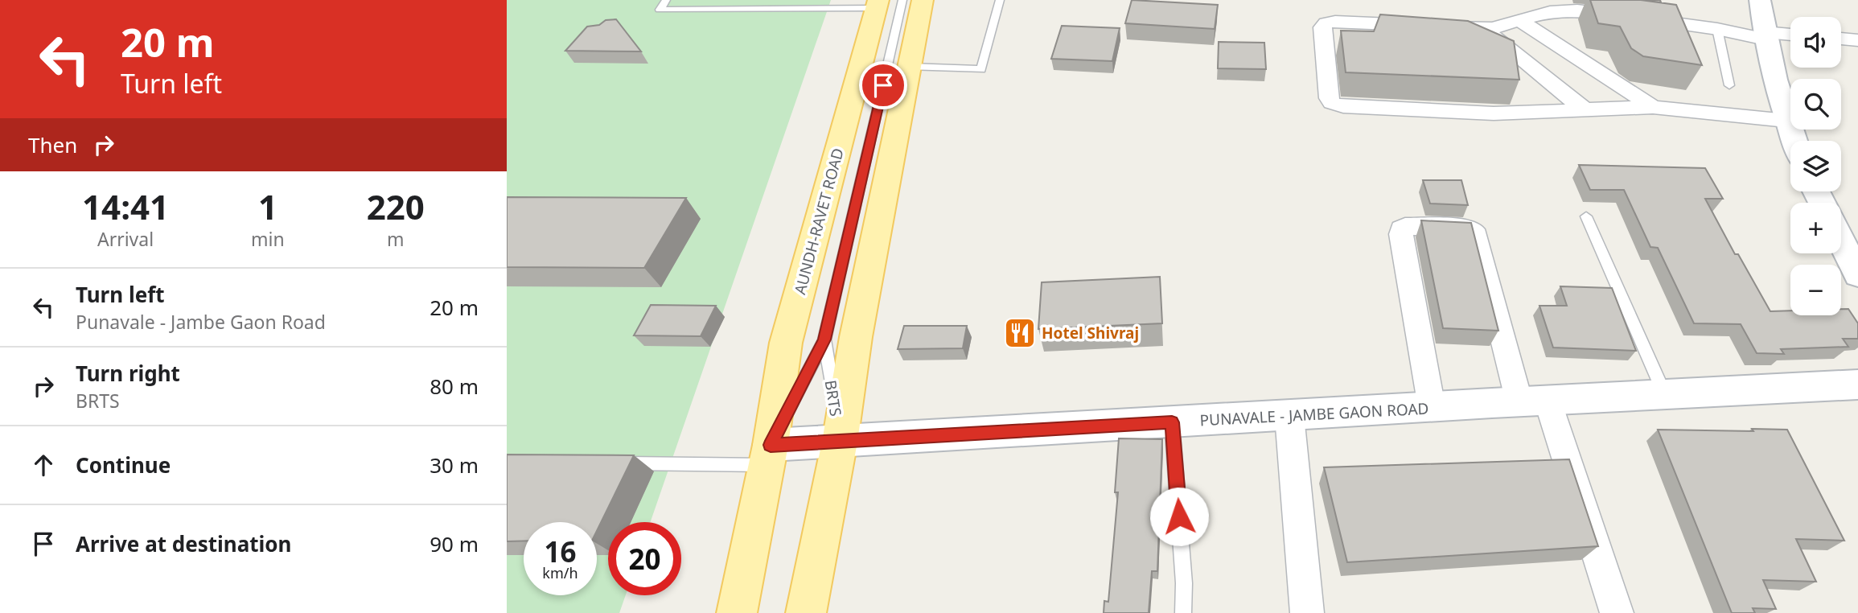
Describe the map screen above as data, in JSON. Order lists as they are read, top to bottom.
{
  "streets": {
    "main road": ["AUNDH-RAVET ROAD"],
    "street": ["PUNAVALE - JAMBE GAON ROAD"],
    "lane": ["BRTS"]
  },
  "crossings": [
    ["AUNDH-RAVET ROAD", "BRTS"],
    ["AUNDH-RAVET ROAD", "PUNAVALE - JAMBE GAON ROAD"],
    ["BRTS", "PUNAVALE - JAMBE GAON ROAD"]
  ],
  "places": {
    "restaurant": ["Hotel Shivraj"]
  },
  "page": {
    "turn": ["20 m", "Turn left"],
    "map_buttons": ["+", "−"],
    "then": "Then",
    "eta": [
      "14:41",
      "Arrival",
      "1",
      "min",
      "220",
      "m"
    ],
    "list": [
      {
        "name": "Turn left",
        "note": "Punavale - Jambe Gaon Road",
        "value": "20 m"
      },
      {
        "name": "Turn right",
        "note": "BRTS",
        "value": "80 m"
      },
      {
        "name": "Continue",
        "value": "30 m"
      },
      {
        "name": "Arrive at destination",
        "value": "90 m"
      }
    ],
    "speed": "16 km/h",
    "limit": "20"
  }
}
